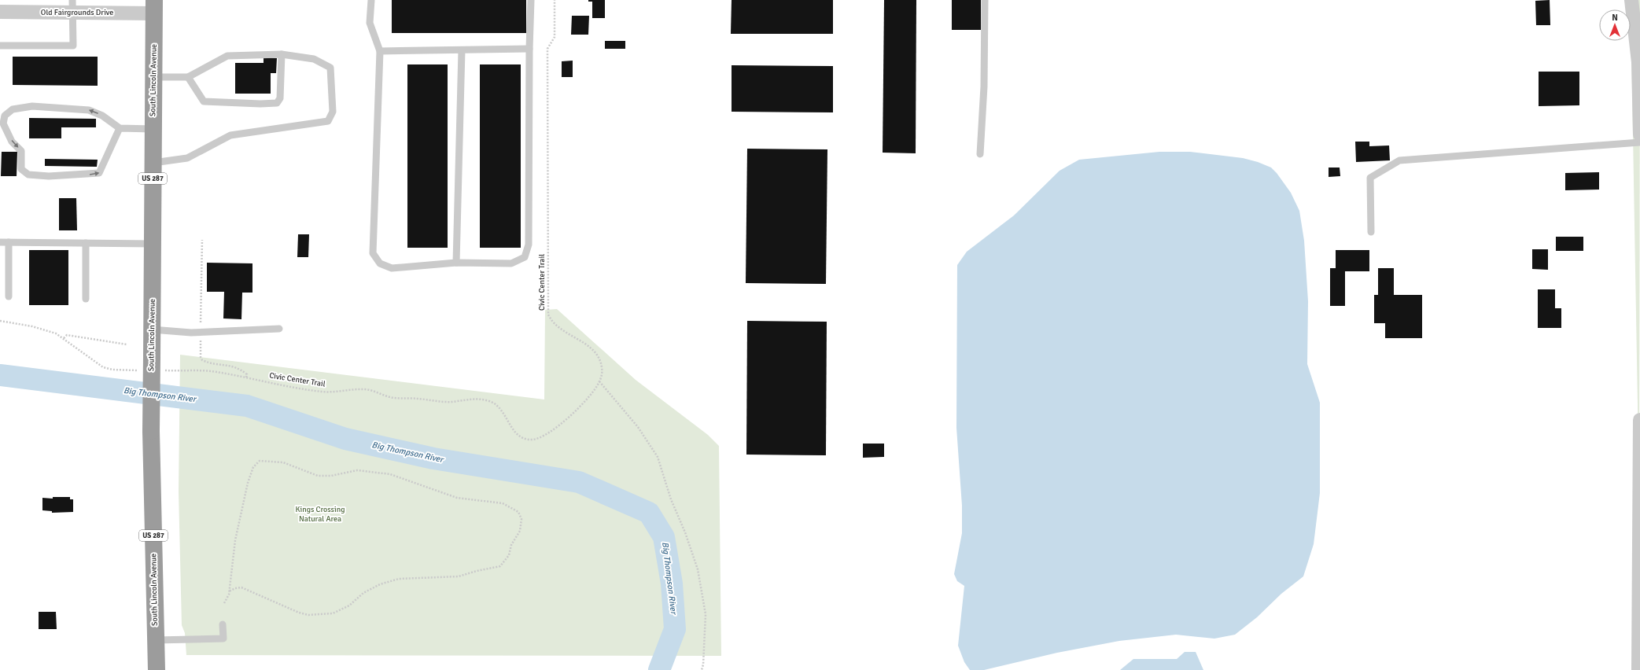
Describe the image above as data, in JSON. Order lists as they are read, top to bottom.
{
  "streets": {
    "highway": ["South Lincoln Avenue", "US 287"],
    "street": ["Old Fairgrounds Drive"],
    "path": ["Civic Center Trail"]
  },
  "crossings": [
    ["Old Fairgrounds Drive", "South Lincoln Avenue"],
    ["South Lincoln Avenue", "Civic Center Trail"]
  ],
  "water": ["Big Thompson River"],
  "parks": ["Kings Crossing Natural Area"],
  "north": "top"
}
